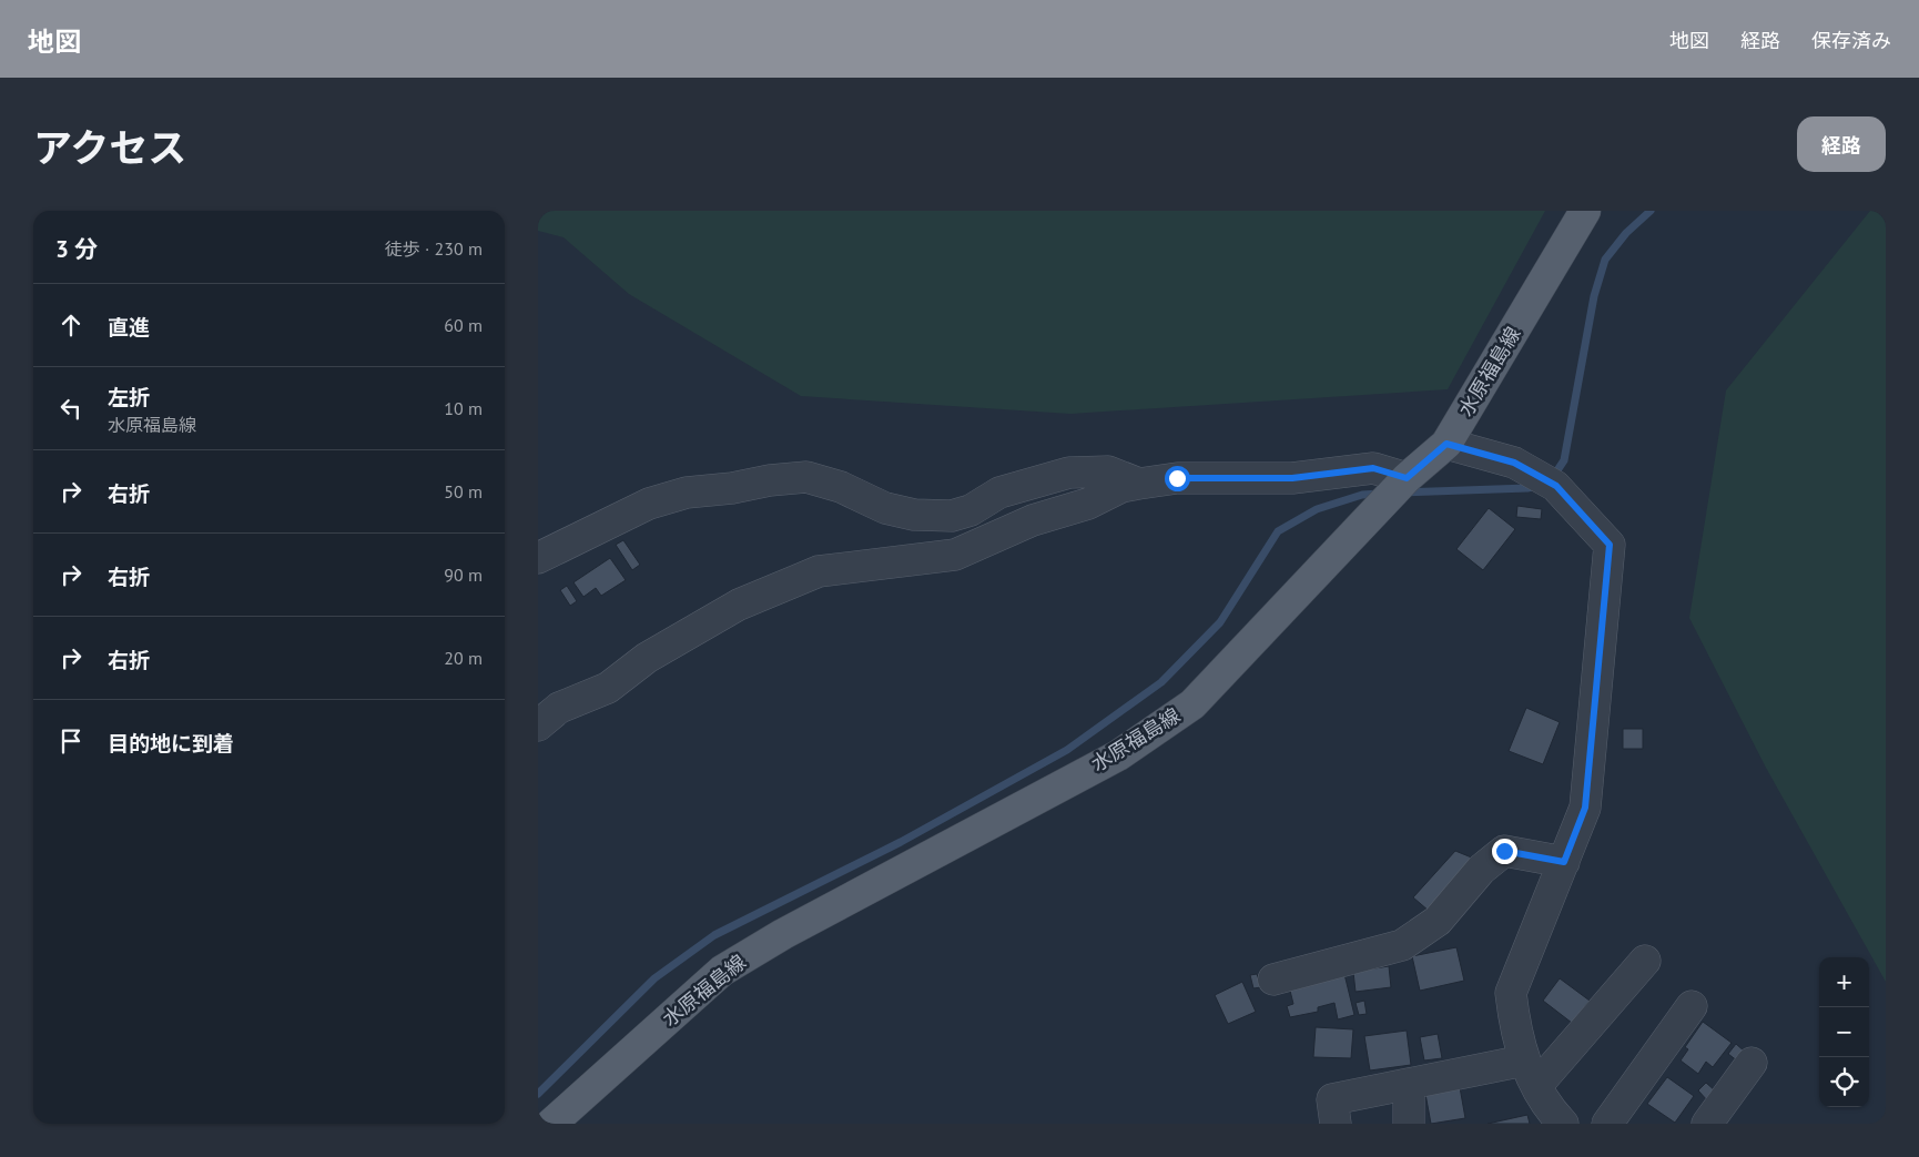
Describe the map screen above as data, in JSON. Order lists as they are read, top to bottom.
{
  "streets": {
    "main road": ["水原福島線"]
  },
  "page": {
    "header": "地図",
    "nav": ["地図", "経路", "保存済み"],
    "title": "アクセス",
    "buttons": "経路",
    "heading": ["3 分", "徒歩 · 230 m"],
    "list": [
      ["直進", "60 m"],
      ["左折", "水原福島線", "10 m"],
      ["右折", "50 m"],
      ["右折", "90 m"],
      ["右折", "20 m"],
      "目的地に到着"
    ],
    "map_buttons": ["+", "−"]
  }
}
